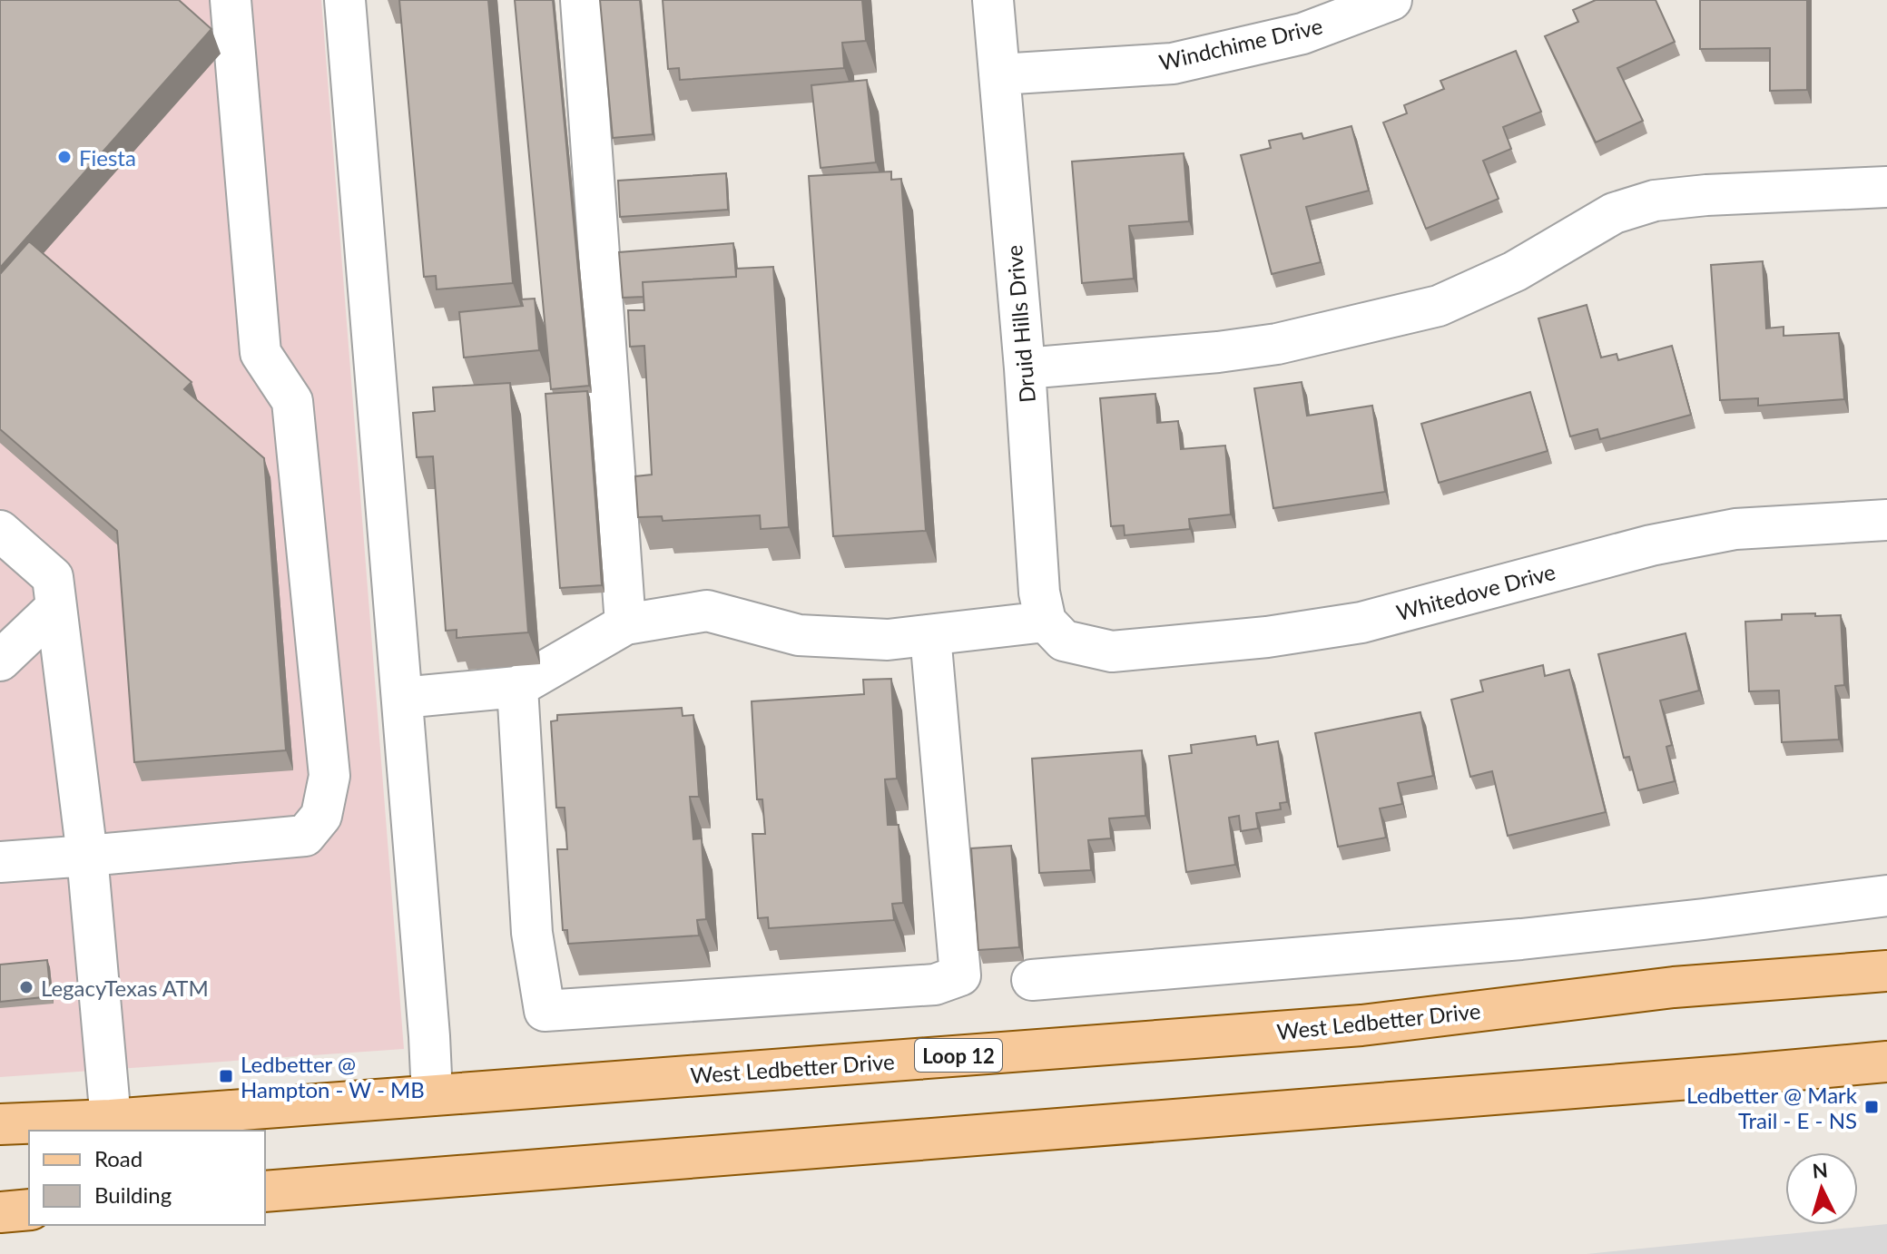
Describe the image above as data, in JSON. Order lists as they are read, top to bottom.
{
  "streets": {
    "main road": ["West Ledbetter Drive", "Loop 12"],
    "street": ["Windchime Drive", "Druid Hills Drive", "Whitedove Drive"]
  },
  "crossings": [
    ["Windchime Drive", "Druid Hills Drive"],
    ["Druid Hills Drive", "Whitedove Drive"]
  ],
  "places": {
    "other": ["Fiesta", "LegacyTexas ATM"],
    "transit": ["Ledbetter @ Hampton - W - MB", "Ledbetter @ Mark Trail - E - NS"]
  },
  "legend": ["Road", "Building"],
  "north": "top"
}
